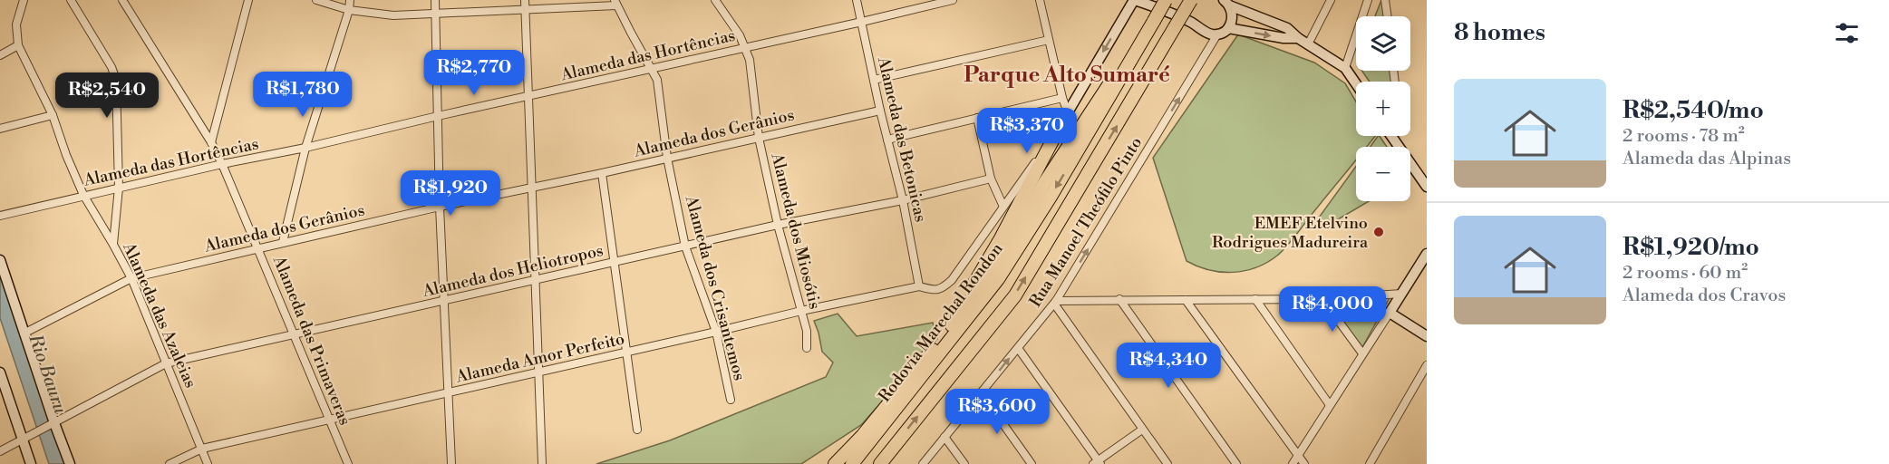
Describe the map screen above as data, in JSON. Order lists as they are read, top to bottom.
{
  "streets": {
    "highway": ["Rodovia Marechal Rondon"],
    "street": [
      "Alameda das Hortências",
      "Alameda dos Gerânios",
      "Alameda das Betonicas",
      "Rua Manoel Theófilo Pinto",
      "Alameda dos Miosótis",
      "Alameda dos Heliotropos",
      "Alameda dos Crisantemos",
      "Alameda das Azaleias",
      "Alameda das Primaveras",
      "Alameda Amor Perfeito"
    ]
  },
  "crossings": [
    ["Alameda das Hortências", "Alameda das Betonicas"],
    ["Alameda das Hortências", "Alameda dos Miosótis"],
    ["Alameda das Hortências", "Alameda dos Crisantemos"],
    ["Alameda das Hortências", "Alameda das Azaleias"],
    ["Alameda das Hortências", "Alameda das Primaveras"],
    ["Alameda dos Gerânios", "Alameda das Betonicas"],
    ["Alameda dos Gerânios", "Alameda dos Miosótis"],
    ["Alameda dos Gerânios", "Alameda dos Crisantemos"],
    ["Alameda dos Gerânios", "Alameda das Azaleias"],
    ["Alameda dos Gerânios", "Alameda das Primaveras"],
    ["Alameda das Betonicas", "Alameda dos Heliotropos"],
    ["Alameda das Betonicas", "Alameda Amor Perfeito"],
    ["Alameda dos Miosótis", "Alameda dos Heliotropos"],
    ["Alameda dos Miosótis", "Alameda Amor Perfeito"],
    ["Alameda dos Heliotropos", "Alameda dos Crisantemos"],
    ["Alameda dos Heliotropos", "Alameda das Azaleias"],
    ["Alameda dos Heliotropos", "Alameda das Primaveras"],
    ["Alameda dos Crisantemos", "Alameda Amor Perfeito"],
    ["Alameda das Azaleias", "Alameda Amor Perfeito"],
    ["Alameda das Primaveras", "Alameda Amor Perfeito"]
  ],
  "one_way": ["Rua Manoel Theófilo Pinto"],
  "districts": ["Parque Alto Sumaré"],
  "water": ["Rio Bauru"],
  "places": ["EMEF Etelvino Rodrigues Madureira"],
  "page": {
    "heading": "8 homes",
    "map_buttons": ["+", "−"],
    "price": [
      "R$2,770",
      "R$1,780",
      "R$2,540",
      "R$3,370",
      "R$1,920",
      "R$4,000",
      "R$4,340",
      "R$3,600"
    ],
    "list": [
      {
        "name": "R$2,540/mo",
        "note": "2 rooms · 78 m² · Alameda das Alpinas"
      },
      {
        "name": "R$1,920/mo",
        "note": "2 rooms · 60 m² · Alameda dos Cravos"
      }
    ]
  }
}
